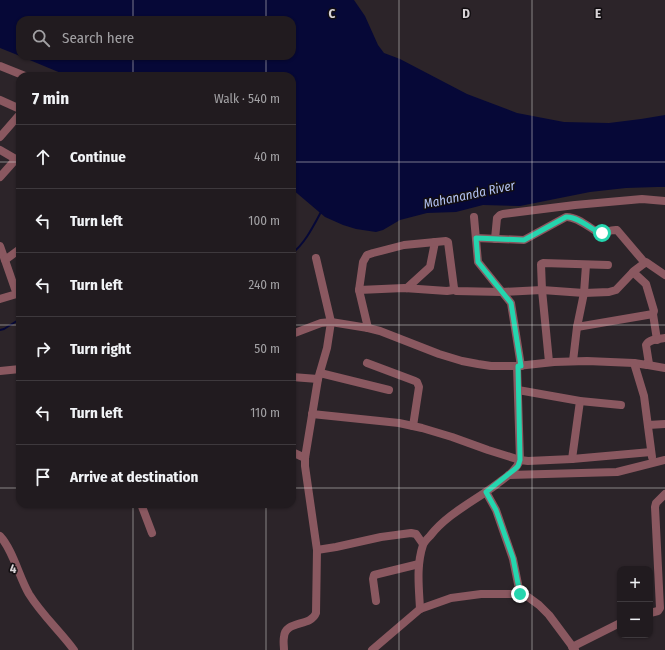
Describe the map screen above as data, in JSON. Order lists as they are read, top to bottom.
{
  "water": ["Mahananda River"],
  "page": {
    "search": "Search here",
    "heading": ["7 min", "Walk · 540 m"],
    "list": [
      ["Continue", "40 m"],
      ["Turn left", "100 m"],
      ["Turn left", "240 m"],
      ["Turn right", "50 m"],
      ["Turn left", "110 m"],
      "Arrive at destination"
    ],
    "map_buttons": ["+", "−"]
  },
  "grid": {
    "columns": ["C", "D", "E"],
    "rows": ["4"]
  }
}
